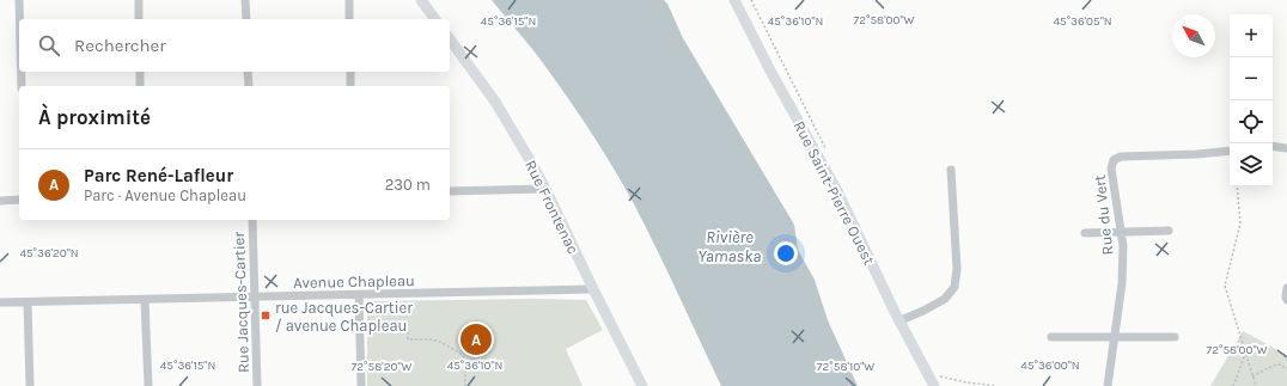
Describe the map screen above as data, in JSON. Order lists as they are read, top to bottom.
{
  "streets": {
    "street": [
      "Rue Saint-Pierre Ouest",
      "Rue Frontenac",
      "Rue du Vert",
      "Avenue Chapleau",
      "Rue Jacques-Cartier"
    ]
  },
  "crossings": [
    ["Rue Frontenac", "Avenue Chapleau"],
    ["Avenue Chapleau", "Rue Jacques-Cartier"]
  ],
  "water": ["Rivière Yamaska"],
  "places": {
    "transit": ["rue Jacques-Cartier / avenue Chapleau"]
  },
  "north": "top left",
  "page": {
    "map_buttons": ["+", "−"],
    "search": "Rechercher",
    "heading": "À proximité",
    "list": [
      {
        "mark": "A",
        "name": "Parc René-Lafleur",
        "note": "Parc · Avenue Chapleau",
        "value": "230 m"
      }
    ],
    "pins": "A"
  },
  "coordinates": [
    "72°58'00\"W",
    "45°36'15\"N",
    "45°36'10\"N",
    "45°36'05\"N",
    "45°36'20\"N",
    "45°36'00\"N",
    "72°58'20\"W",
    "72°58'10\"W"
  ]
}
